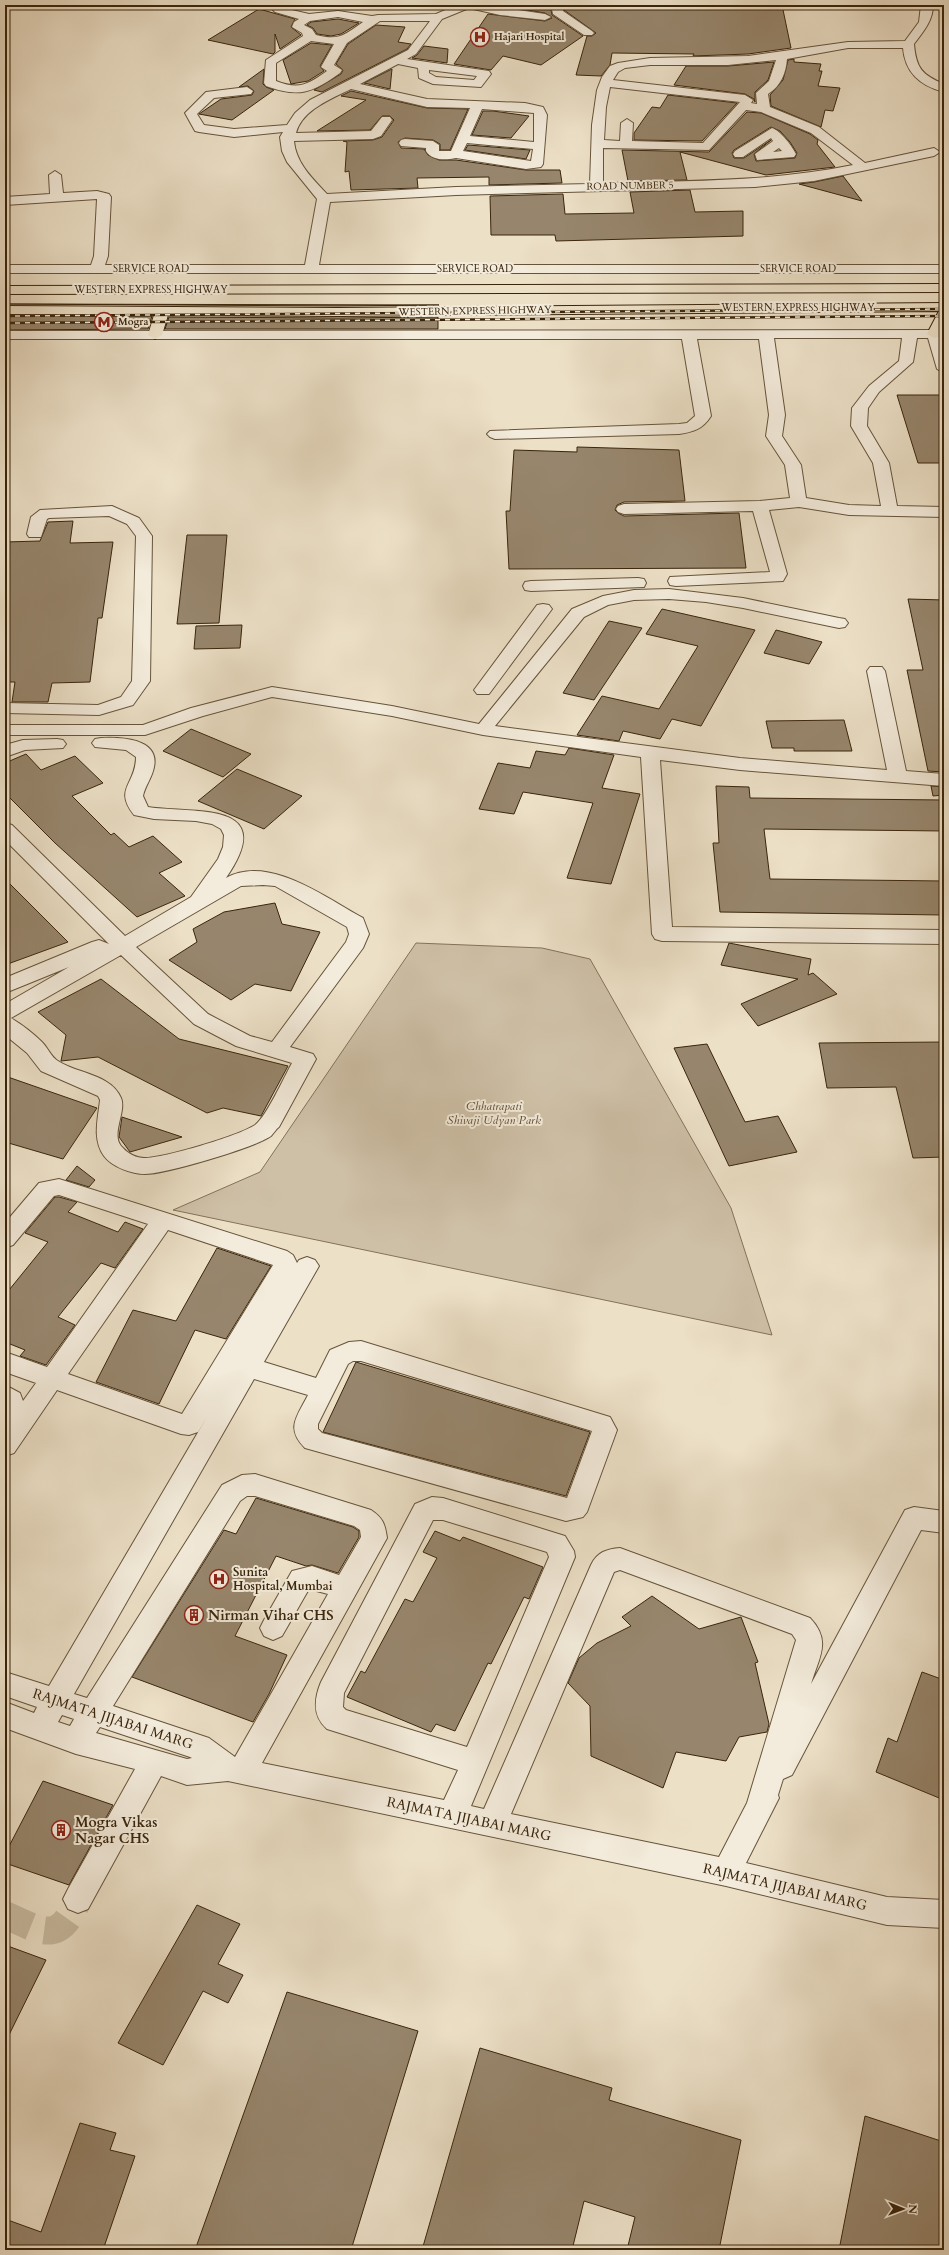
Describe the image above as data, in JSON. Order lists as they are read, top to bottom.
{
  "streets": {
    "highway": ["WESTERN EXPRESS HIGHWAY"],
    "street": ["ROAD NUMBER 5", "SERVICE ROAD", "RAJMATA JIJABAI MARG"]
  },
  "parks": ["Chhatrapati Shivaji Udyan Park"],
  "places": {
    "hospital": ["Hajari Hospital", "Sunita Hospital, Mumbai"],
    "metro station": ["Mogra"],
    "building": ["Nirman Vihar CHS", "Mogra Vikas Nagar CHS"]
  },
  "north": "right"
}
